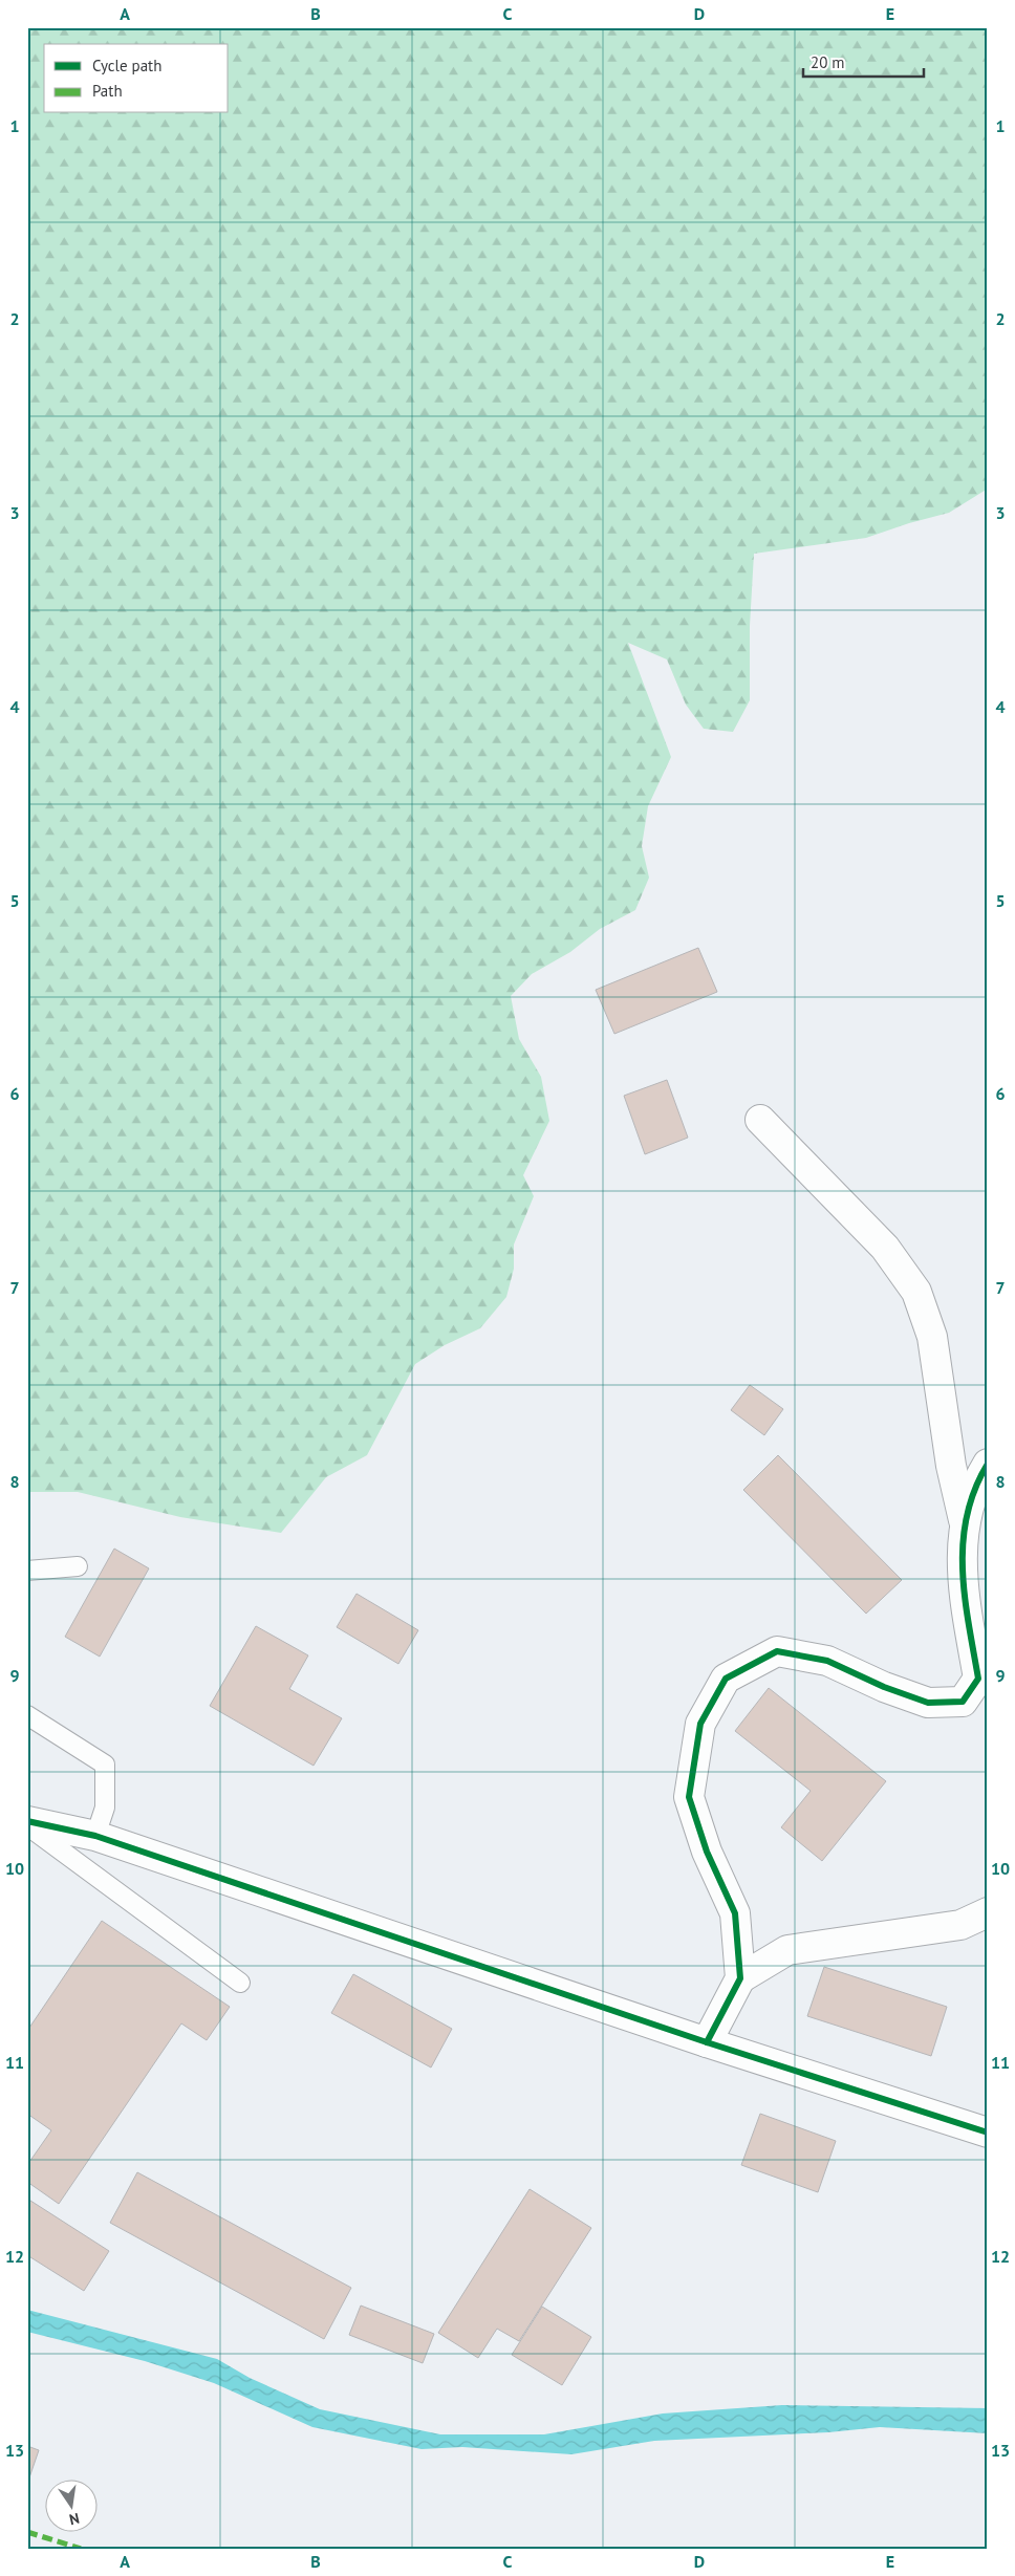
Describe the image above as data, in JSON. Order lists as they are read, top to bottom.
{
  "legend": ["Cycle path", "Path"],
  "scale_bar": "20 m",
  "north": "bottom",
  "grid": {
    "columns": [
      "A",
      "B",
      "C",
      "D",
      "E"
    ],
    "rows": [
      "1",
      "2",
      "3",
      "4",
      "5",
      "6",
      "7",
      "8",
      "9",
      "10",
      "11",
      "12",
      "13"
    ]
  }
}
